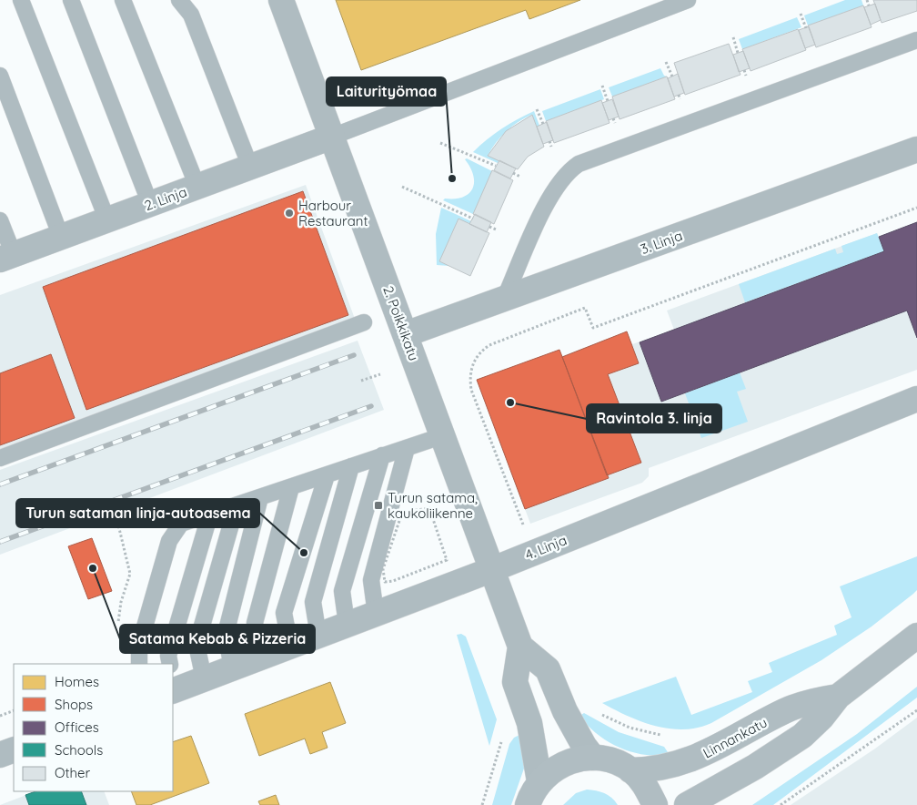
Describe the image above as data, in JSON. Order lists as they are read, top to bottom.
{
  "streets": {
    "main road": ["Linnankatu"],
    "street": [
      "2. Linja",
      "3. Linja",
      "2. Poikkikatu",
      "4. Linja"
    ]
  },
  "crossings": [
    ["2. Linja", "2. Poikkikatu"],
    ["3. Linja", "2. Poikkikatu"],
    ["2. Poikkikatu", "4. Linja"]
  ],
  "places": {
    "other": [
      "Laiturityömaa",
      "Harbour Restaurant",
      "Ravintola 3. linja",
      "Turun sataman linja-autoasema",
      "Satama Kebab & Pizzeria"
    ],
    "transit": ["Turun satama, kaukoliikenne"]
  },
  "legend": [
    "Homes",
    "Shops",
    "Offices",
    "Schools",
    "Other"
  ]
}
